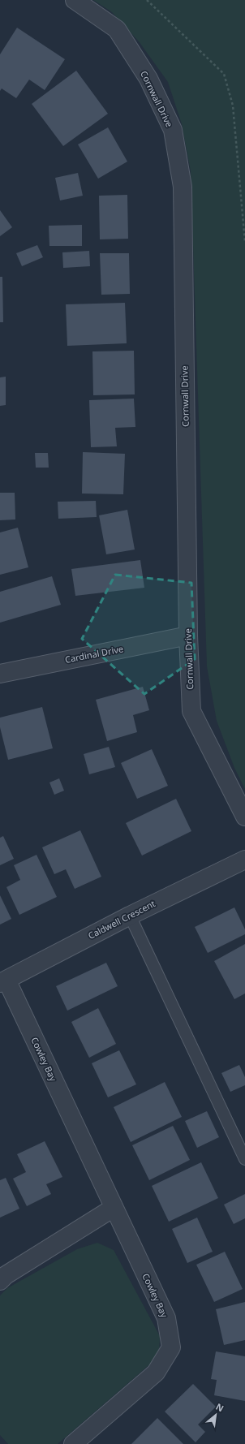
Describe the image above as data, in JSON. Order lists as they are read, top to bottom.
{
  "streets": {
    "street": [
      "Cornwall Drive",
      "Cardinal Drive",
      "Caldwell Crescent",
      "Cowley Bay"
    ]
  },
  "crossings": [
    ["Cornwall Drive", "Cardinal Drive"],
    ["Caldwell Crescent", "Cowley Bay"]
  ],
  "north": "top right"
}
